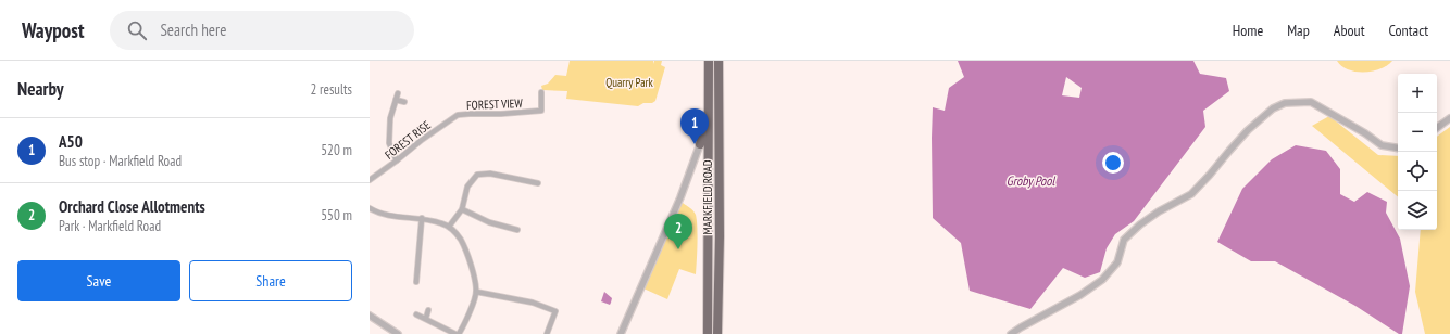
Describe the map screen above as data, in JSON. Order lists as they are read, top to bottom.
{
  "streets": {
    "highway": ["MARKFIELD ROAD"],
    "street": ["FOREST VIEW", "FOREST RISE"]
  },
  "crossings": [
    ["FOREST VIEW", "FOREST RISE"]
  ],
  "water": ["Groby Pool"],
  "parks": ["Quarry Park"],
  "page": {
    "header": "Waypost",
    "search": "Search here",
    "nav": [
      "Home",
      "Map",
      "About",
      "Contact"
    ],
    "heading": ["Nearby", "2 results"],
    "map_buttons": ["+", "−"],
    "pins": ["1", "2"],
    "list": [
      {
        "mark": "1",
        "name": "A50",
        "note": "Bus stop · Markfield Road",
        "value": "520 m"
      },
      {
        "mark": "2",
        "name": "Orchard Close Allotments",
        "note": "Park · Markfield Road",
        "value": "550 m"
      }
    ],
    "buttons": ["Save", "Share"]
  }
}
